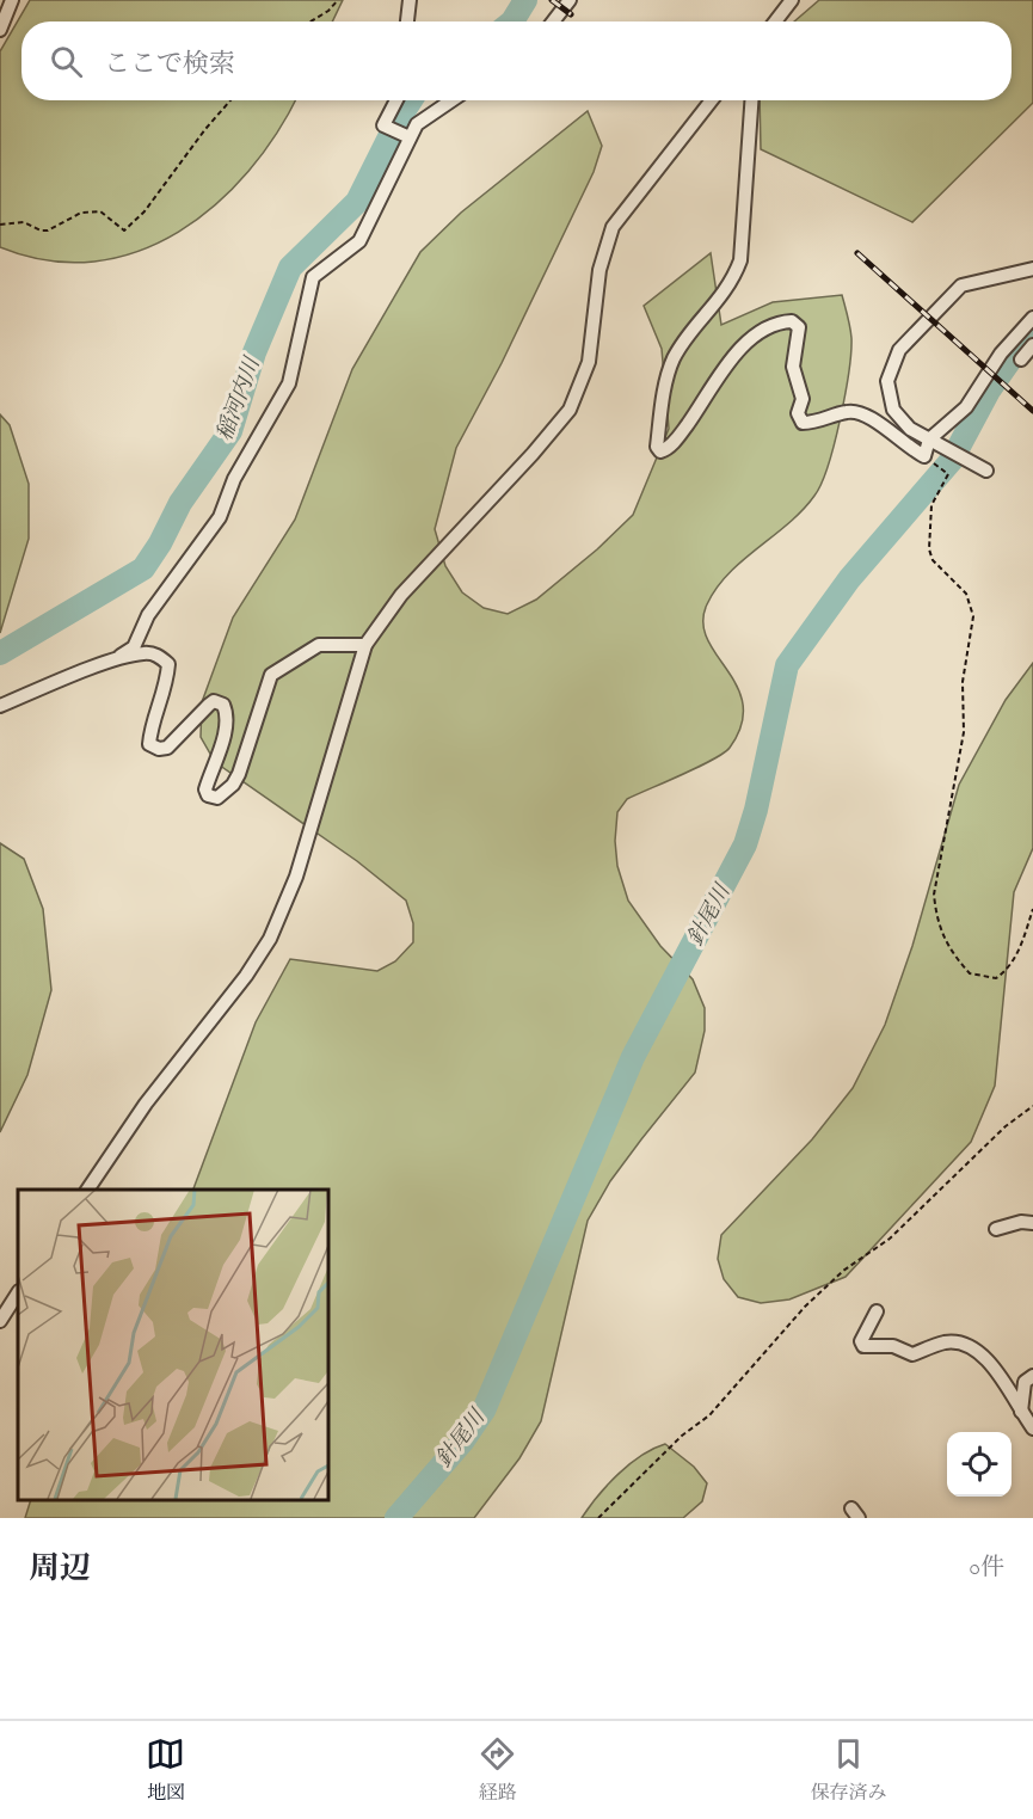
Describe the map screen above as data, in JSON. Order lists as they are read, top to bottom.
{
  "water": ["稲河内川", "針尾川"],
  "page": {
    "search": "ここで検索",
    "heading": ["周辺", "0件"],
    "nav": ["地図", "経路", "保存済み"]
  }
}
